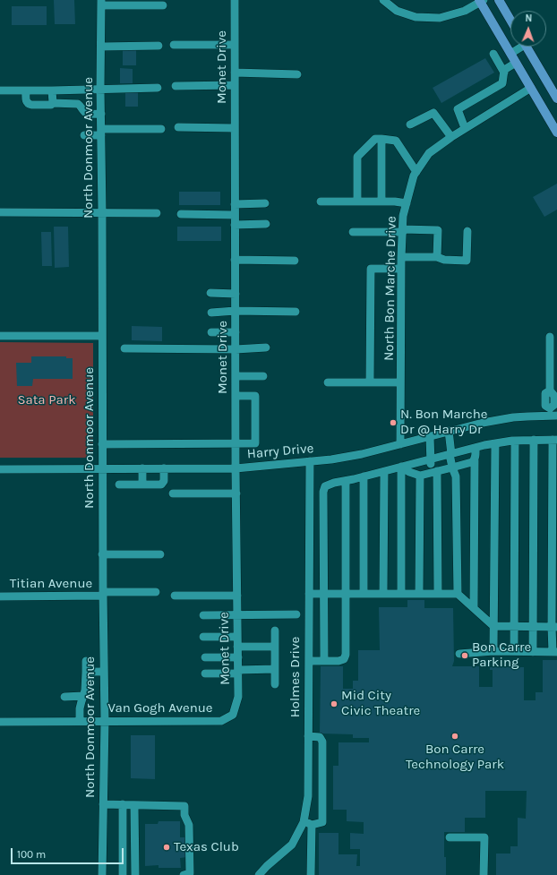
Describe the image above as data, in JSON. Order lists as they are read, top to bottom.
{
  "streets": {
    "street": [
      "Monet Drive",
      "North Donmoor Avenue",
      "North Bon Marche Drive",
      "Harry Drive",
      "Titian Avenue",
      "Holmes Drive",
      "Van Gogh Avenue"
    ]
  },
  "crossings": [
    ["Monet Drive", "Harry Drive"],
    ["Monet Drive", "Van Gogh Avenue"],
    ["North Donmoor Avenue", "Harry Drive"],
    ["North Donmoor Avenue", "Titian Avenue"],
    ["North Donmoor Avenue", "Van Gogh Avenue"],
    ["North Bon Marche Drive", "Harry Drive"],
    ["Harry Drive", "Holmes Drive"]
  ],
  "parks": ["Sata Park"],
  "places": [
    "N. Bon Marche Dr @ Harry Dr",
    "Bon Carre Parking",
    "Mid City Civic Theatre",
    "Bon Carre Technology Park",
    "Texas Club"
  ],
  "scale_bar": "100 m",
  "north": "top"
}
